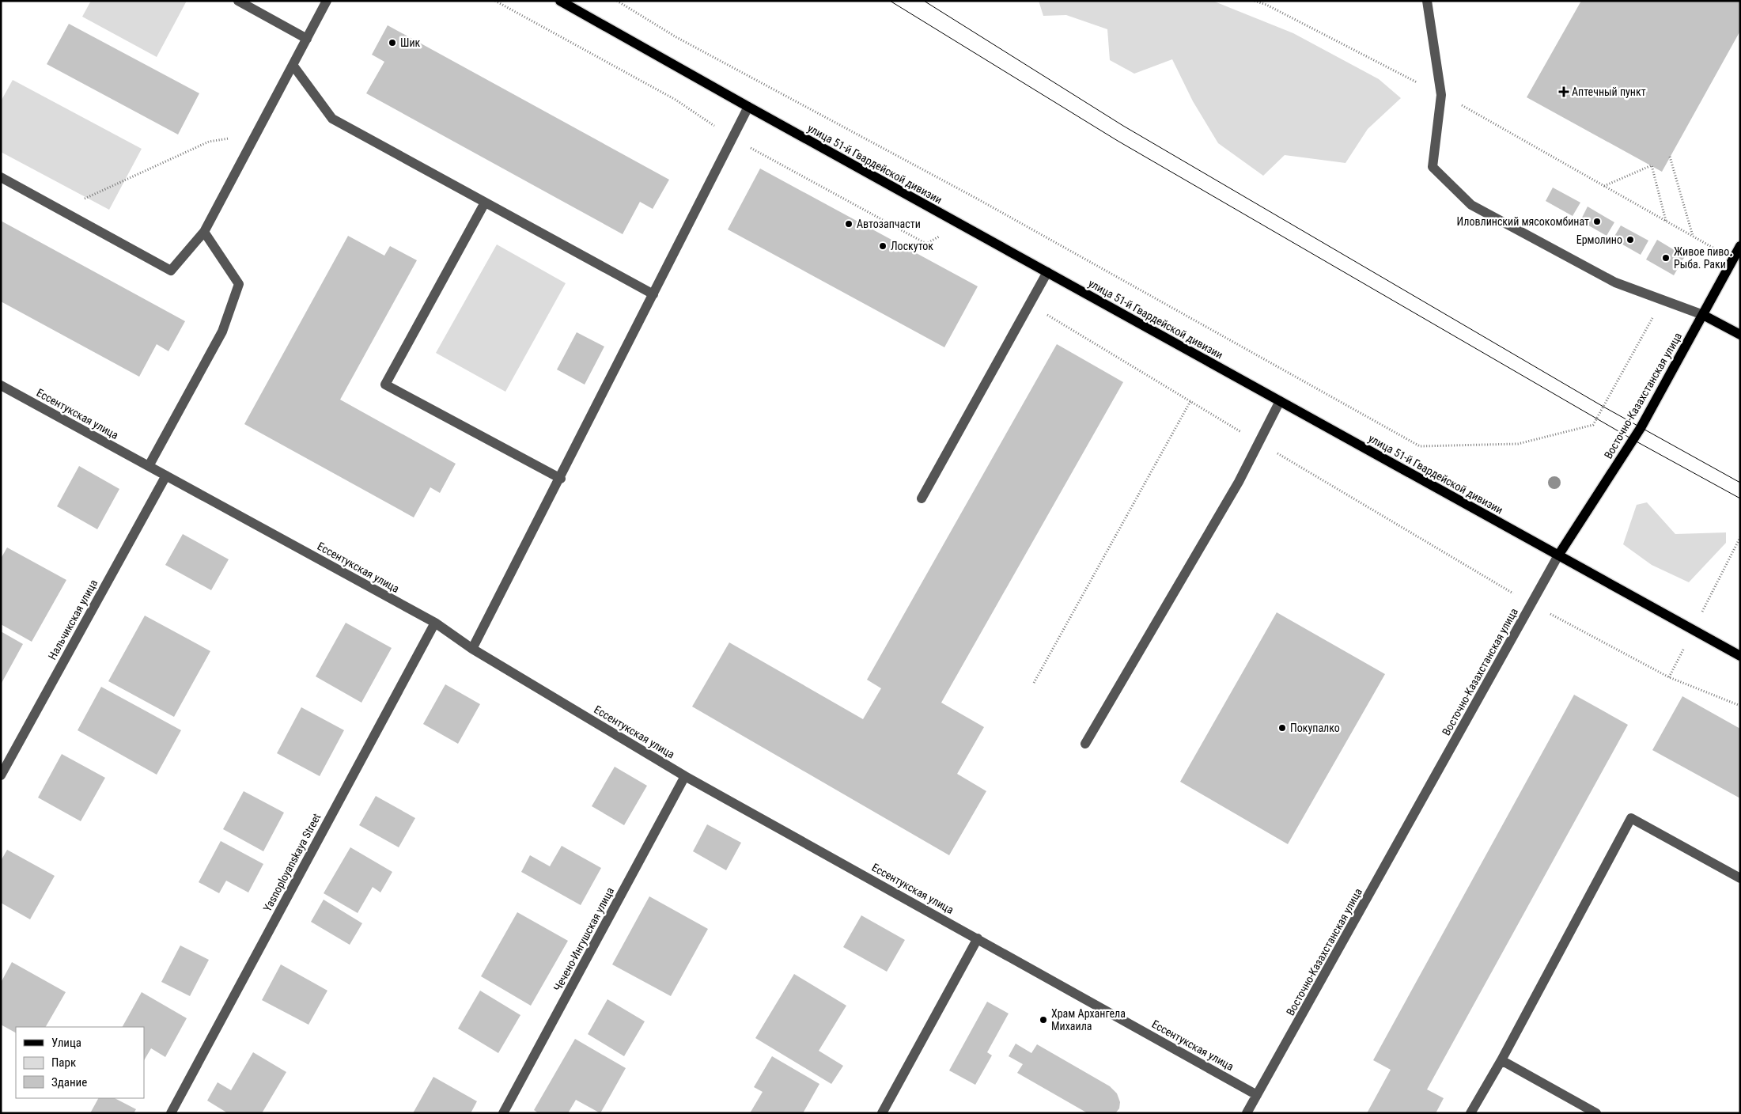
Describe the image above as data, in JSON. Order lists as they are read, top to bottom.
{
  "streets": {
    "main road": ["улица 51-й Гвардейской дивизии", "Восточно-Казахстанская улица"],
    "street": [
      "Ессентукская улица",
      "Нальчикская улица",
      "Yasnoployanskaya Street",
      "Чечено-Ингушская улица"
    ]
  },
  "crossings": [
    ["улица 51-й Гвардейской дивизии", "Восточно-Казахстанская улица"],
    ["Восточно-Казахстанская улица", "Ессентукская улица"],
    ["Ессентукская улица", "Нальчикская улица"],
    ["Ессентукская улица", "Yasnoployanskaya Street"],
    ["Ессентукская улица", "Чечено-Ингушская улица"]
  ],
  "places": {
    "other": [
      "Шик",
      "Иловлинский мясокомбинат",
      "Автозапчасти",
      "Ермолино",
      "Лоскуток",
      "Живое пиво. Рыба. Раки",
      "Покупалко",
      "Храм Архангела Михаила"
    ],
    "health": ["Аптечный пункт"]
  },
  "legend": ["Улица", "Парк", "Здание"]
}
